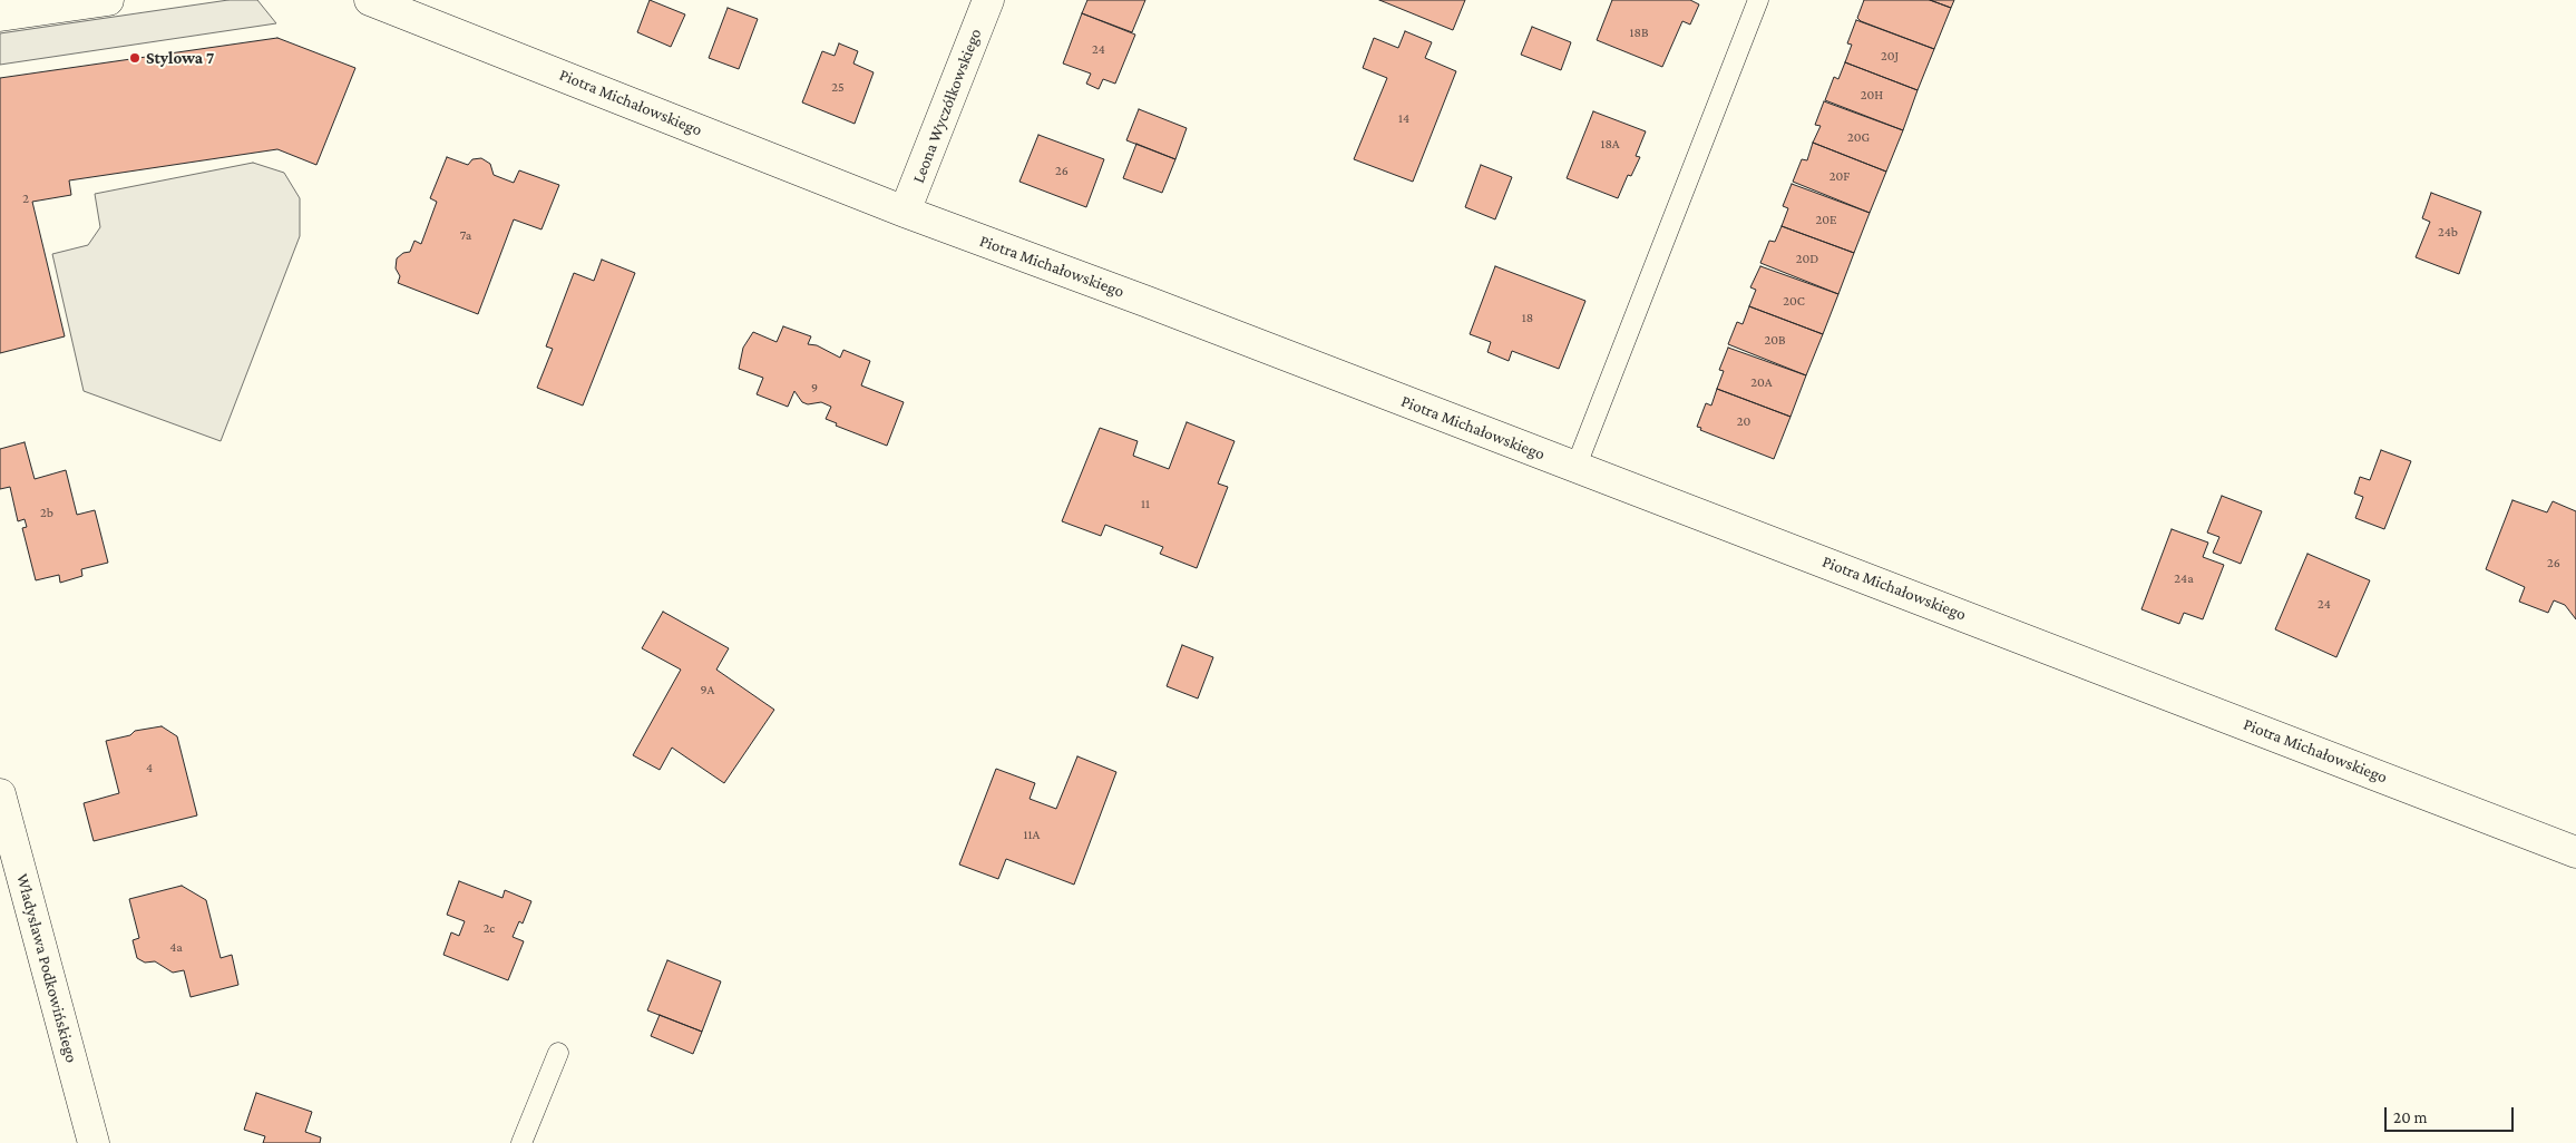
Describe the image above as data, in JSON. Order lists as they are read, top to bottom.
{
  "streets": {
    "street": ["Piotra Michałowskiego", "Leona Wyczółkowskiego", "Władysława Podkowińskiego"]
  },
  "crossings": [
    ["Piotra Michałowskiego", "Leona Wyczółkowskiego"]
  ],
  "places": ["Stylowa 7"],
  "house_numbers": [
    "18B",
    "24",
    "20J",
    "25",
    "20H",
    "14",
    "20G",
    "18A",
    "26",
    "20F",
    "2",
    "20E",
    "24b",
    "7a",
    "20D",
    "20C",
    "18",
    "20B",
    "20A",
    "9",
    "20",
    "11",
    "2b",
    "26",
    "24a",
    "24",
    "9A",
    "4",
    "11A",
    "2c",
    "4a"
  ],
  "scale_bar": "20 m"
}
